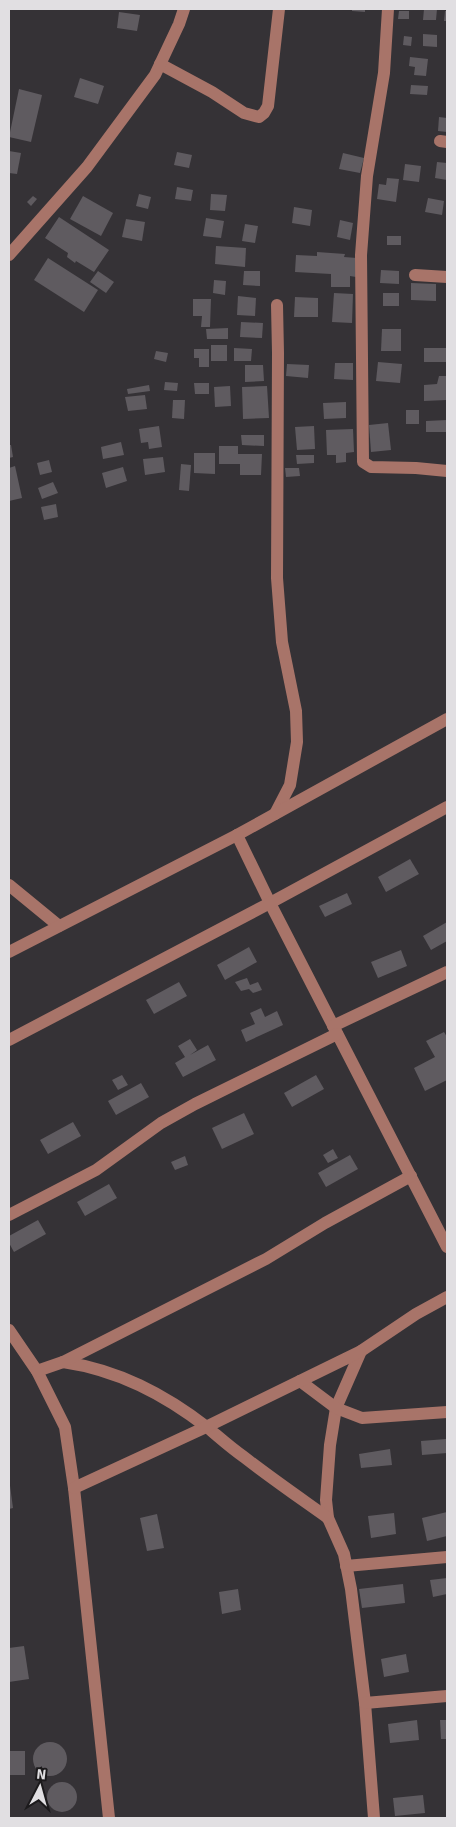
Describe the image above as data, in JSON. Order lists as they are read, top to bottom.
{
  "north": "top"
}
